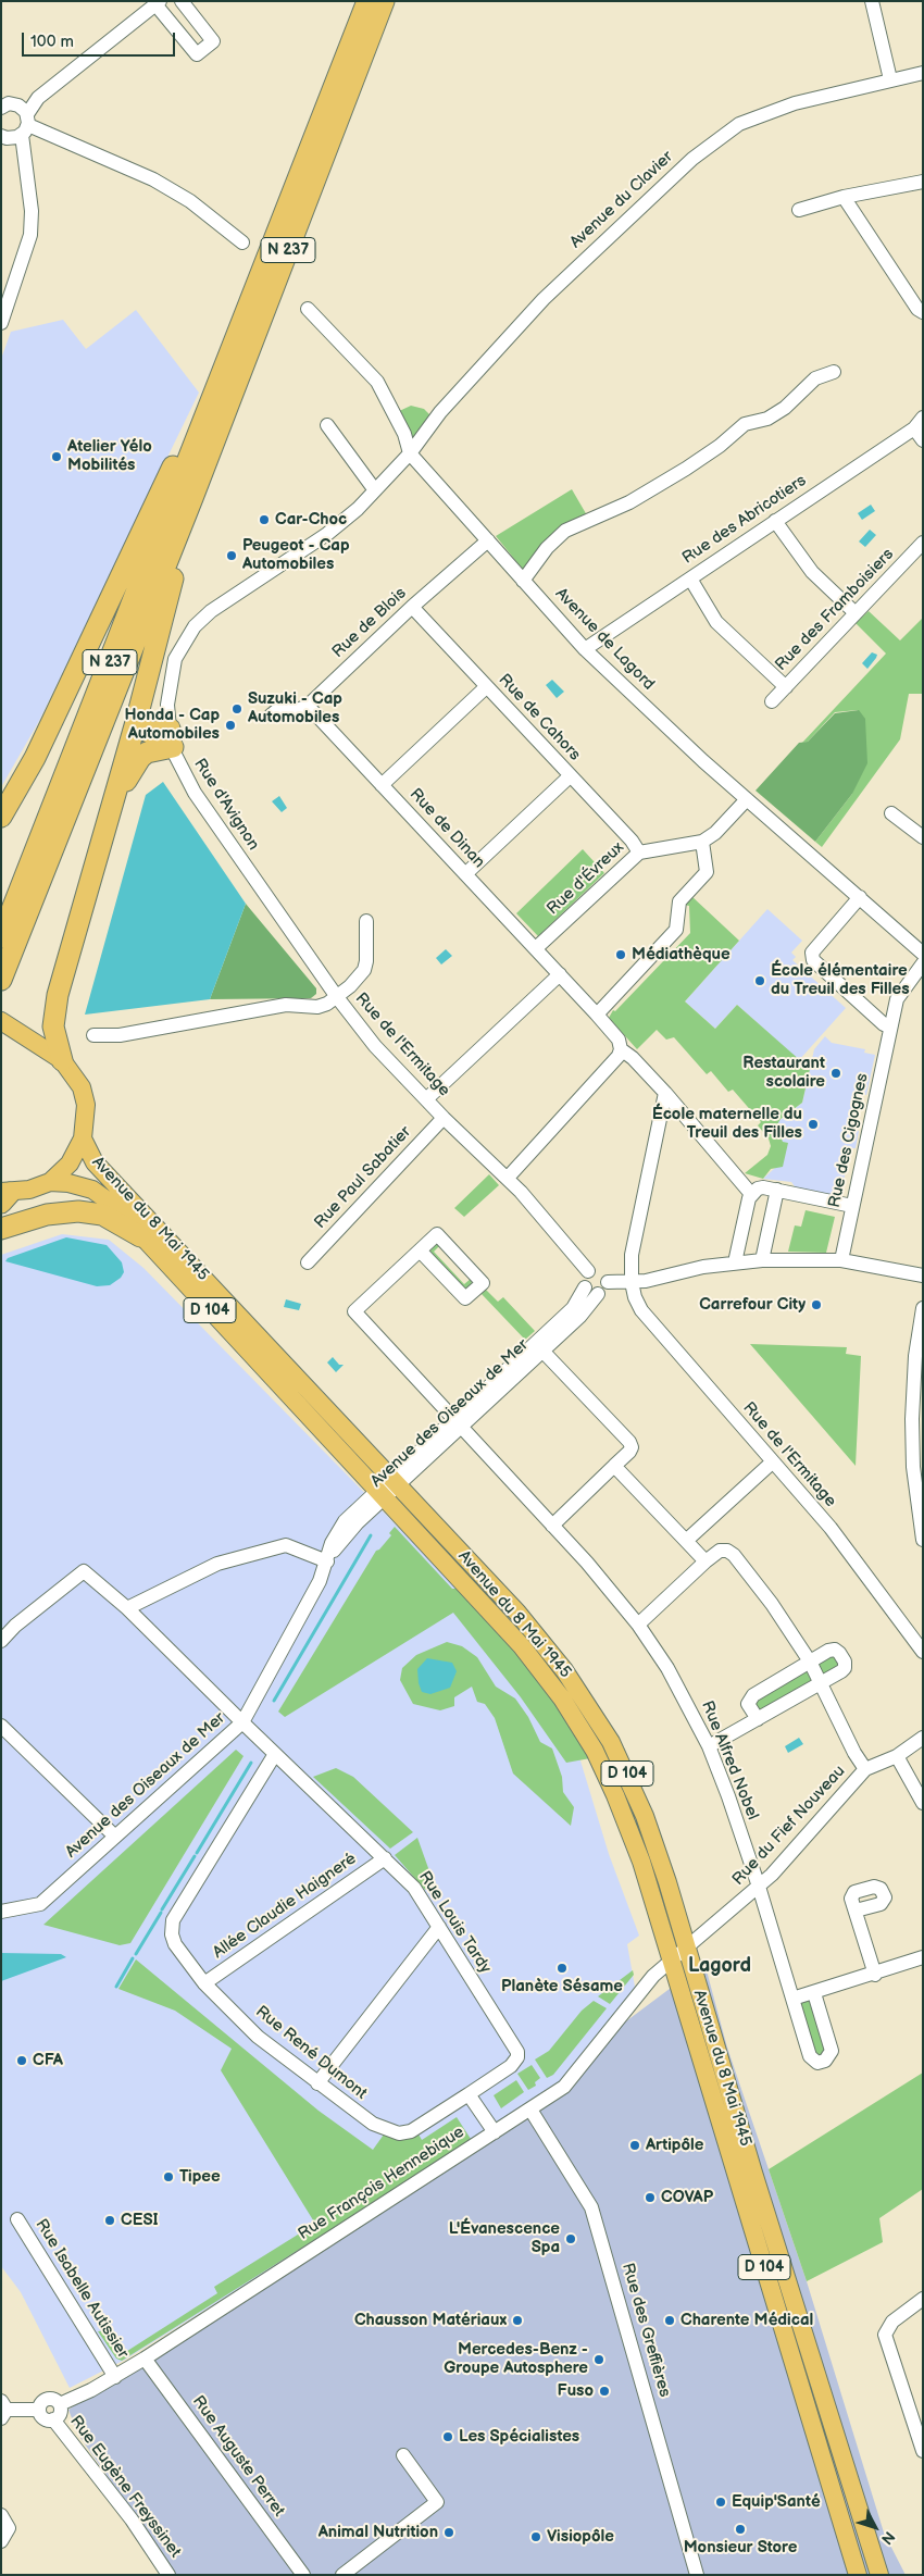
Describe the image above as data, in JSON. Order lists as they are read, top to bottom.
{
  "streets": {
    "highway": ["N 237"],
    "main road": ["Avenue du 8 Mai 1945", "D 104"],
    "street": [
      "Avenue du Clavier",
      "Rue des Abricotiers",
      "Rue des Framboisiers",
      "Rue de Blois",
      "Avenue de Lagord",
      "Rue de Cahors",
      "Rue d'Avignon",
      "Rue de Dinan",
      "Rue d'Évreux",
      "Rue de l'Ermitage",
      "Rue des Cigognes",
      "Rue Paul Sabatier",
      "Avenue des Oiseaux de Mer",
      "Rue Alfred Nobel",
      "Rue du Fief Nouveau",
      "Allée Claudie Haigneré",
      "Rue Louis Tardy",
      "Rue René Dumont",
      "Rue François Hennebique",
      "Rue Isabelle Autissier",
      "Rue des Greffières",
      "Rue Auguste Perret",
      "Rue Eugène Freyssinet"
    ]
  },
  "crossings": [
    ["Avenue du Clavier", "Avenue de Lagord"],
    ["Avenue du Clavier", "Rue d'Avignon"],
    ["Rue des Abricotiers", "Avenue de Lagord"],
    ["Rue de Blois", "Avenue de Lagord"],
    ["Rue de Blois", "Rue de Cahors"],
    ["Rue de Blois", "Rue de Dinan"],
    ["Avenue de Lagord", "Rue d'Avignon"],
    ["Avenue de Lagord", "Rue d'Évreux"],
    ["Rue de Cahors", "Rue d'Évreux"],
    ["Rue d'Avignon", "Rue de l'Ermitage"],
    ["Rue de Dinan", "Rue d'Évreux"],
    ["Rue de l'Ermitage", "Rue Paul Sabatier"],
    ["Rue de l'Ermitage", "Avenue des Oiseaux de Mer"],
    ["Avenue du 8 Mai 1945", "Avenue des Oiseaux de Mer"],
    ["Avenue du 8 Mai 1945", "Rue du Fief Nouveau"],
    ["Avenue du 8 Mai 1945", "Rue François Hennebique"],
    ["Avenue des Oiseaux de Mer", "Rue Alfred Nobel"],
    ["Avenue des Oiseaux de Mer", "Rue Louis Tardy"],
    ["Rue Alfred Nobel", "Rue du Fief Nouveau"],
    ["Rue du Fief Nouveau", "Rue François Hennebique"],
    ["Allée Claudie Haigneré", "Rue Louis Tardy"],
    ["Allée Claudie Haigneré", "Rue René Dumont"],
    ["Rue Louis Tardy", "Rue René Dumont"],
    ["Rue François Hennebique", "Rue Isabelle Autissier"],
    ["Rue François Hennebique", "Rue des Greffières"],
    ["Rue François Hennebique", "Rue Auguste Perret"],
    ["Rue François Hennebique", "Rue Eugène Freyssinet"]
  ],
  "districts": ["Lagord"],
  "places": [
    "Atelier Yélo Mobilités",
    "Car-Choc",
    "Peugeot - Cap Automobiles",
    "Suzuki - Cap Automobiles",
    "Honda - Cap Automobiles",
    "Médiathèque",
    "École élémentaire du Treuil des Filles",
    "Restaurant scolaire",
    "École maternelle du Treuil des Filles",
    "Carrefour City",
    "Planète Sésame",
    "CFA",
    "Artipôle",
    "Tipee",
    "COVAP",
    "CESI",
    "L'Évanescence Spa",
    "Chausson Matériaux",
    "Charente Médical",
    "Mercedes-Benz - Groupe Autosphere",
    "Fuso",
    "Les Spécialistes",
    "Equip'Santé",
    "Monsieur Store",
    "Animal Nutrition",
    "Visiopôle"
  ],
  "scale_bar": "100 m",
  "north": "bottom right"
}
